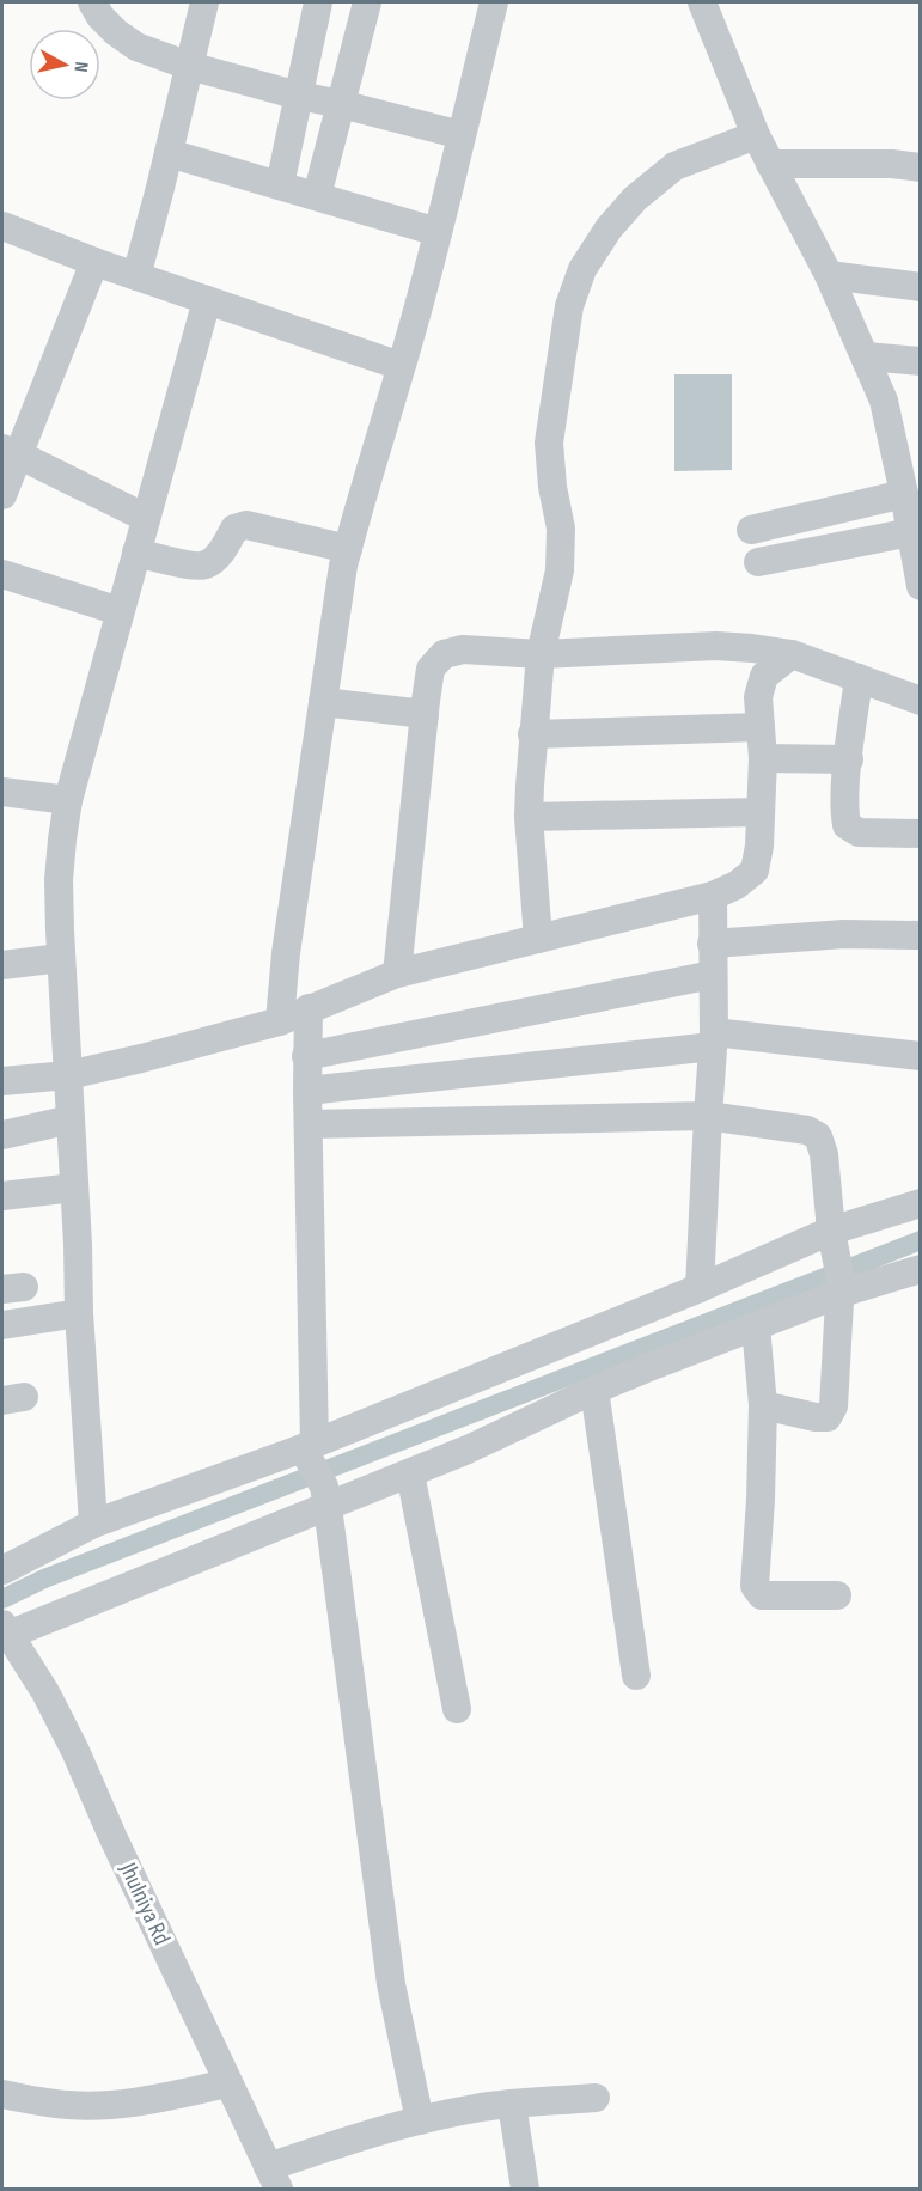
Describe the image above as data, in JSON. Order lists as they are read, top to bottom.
{
  "streets": {
    "street": ["Jhulniya Rd"]
  },
  "north": "right"
}
